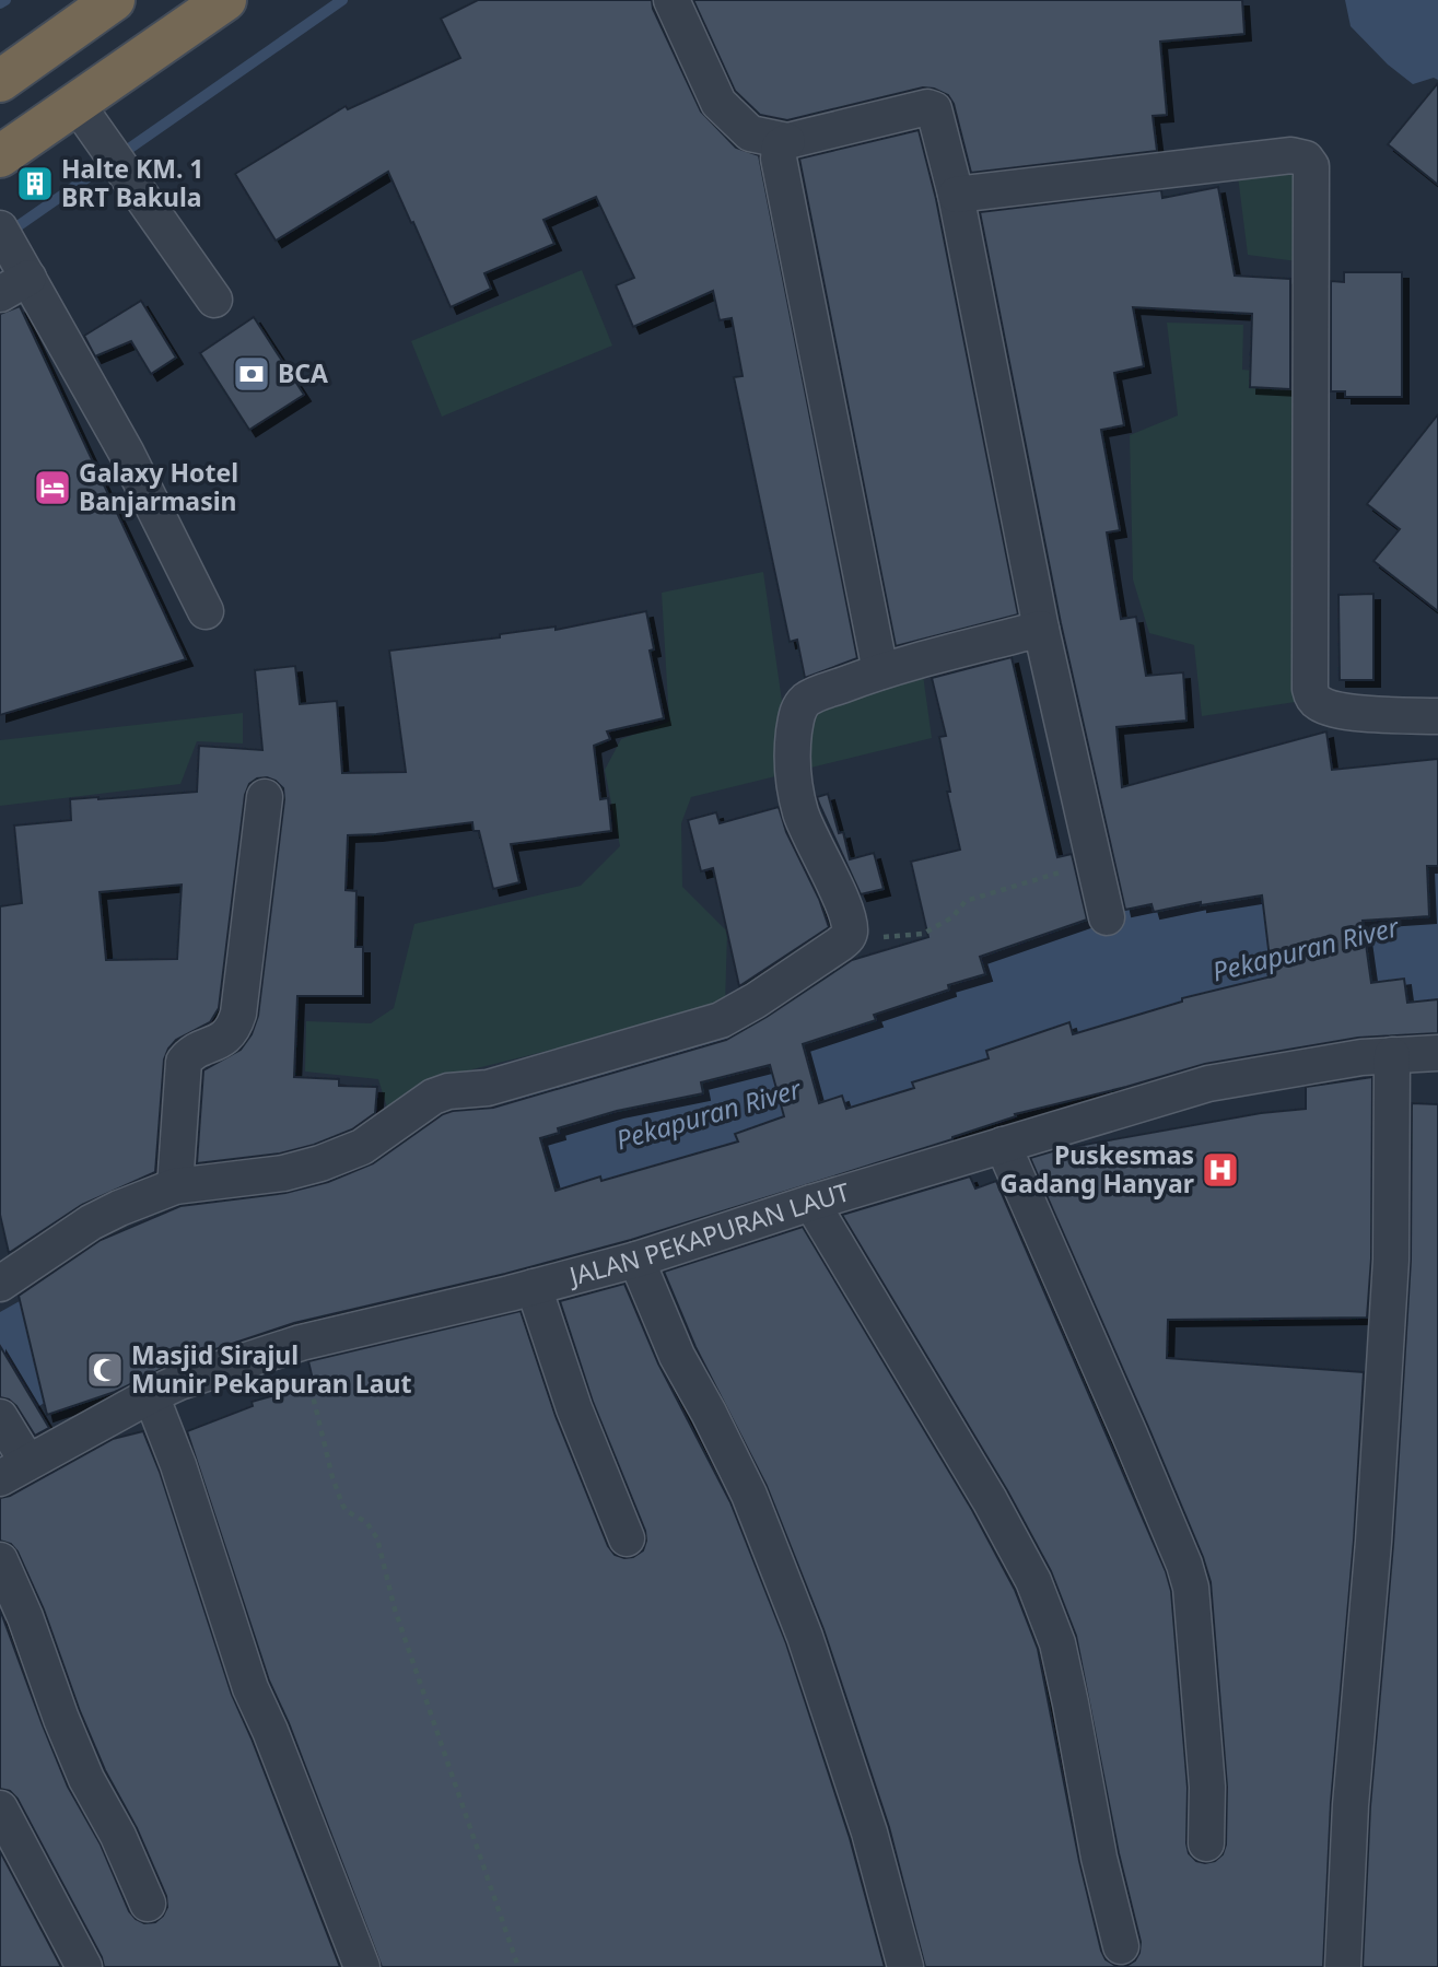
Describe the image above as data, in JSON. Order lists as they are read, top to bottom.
{
  "streets": {
    "street": ["JALAN PEKAPURAN LAUT"]
  },
  "water": ["Pekapuran River"],
  "places": {
    "building": ["Halte KM. 1 BRT Bakula"],
    "bank": ["BCA"],
    "hotel": ["Galaxy Hotel Banjarmasin"],
    "hospital": ["Puskesmas Gadang Hanyar"],
    "mosque": ["Masjid Sirajul Munir Pekapuran Laut"]
  }
}
